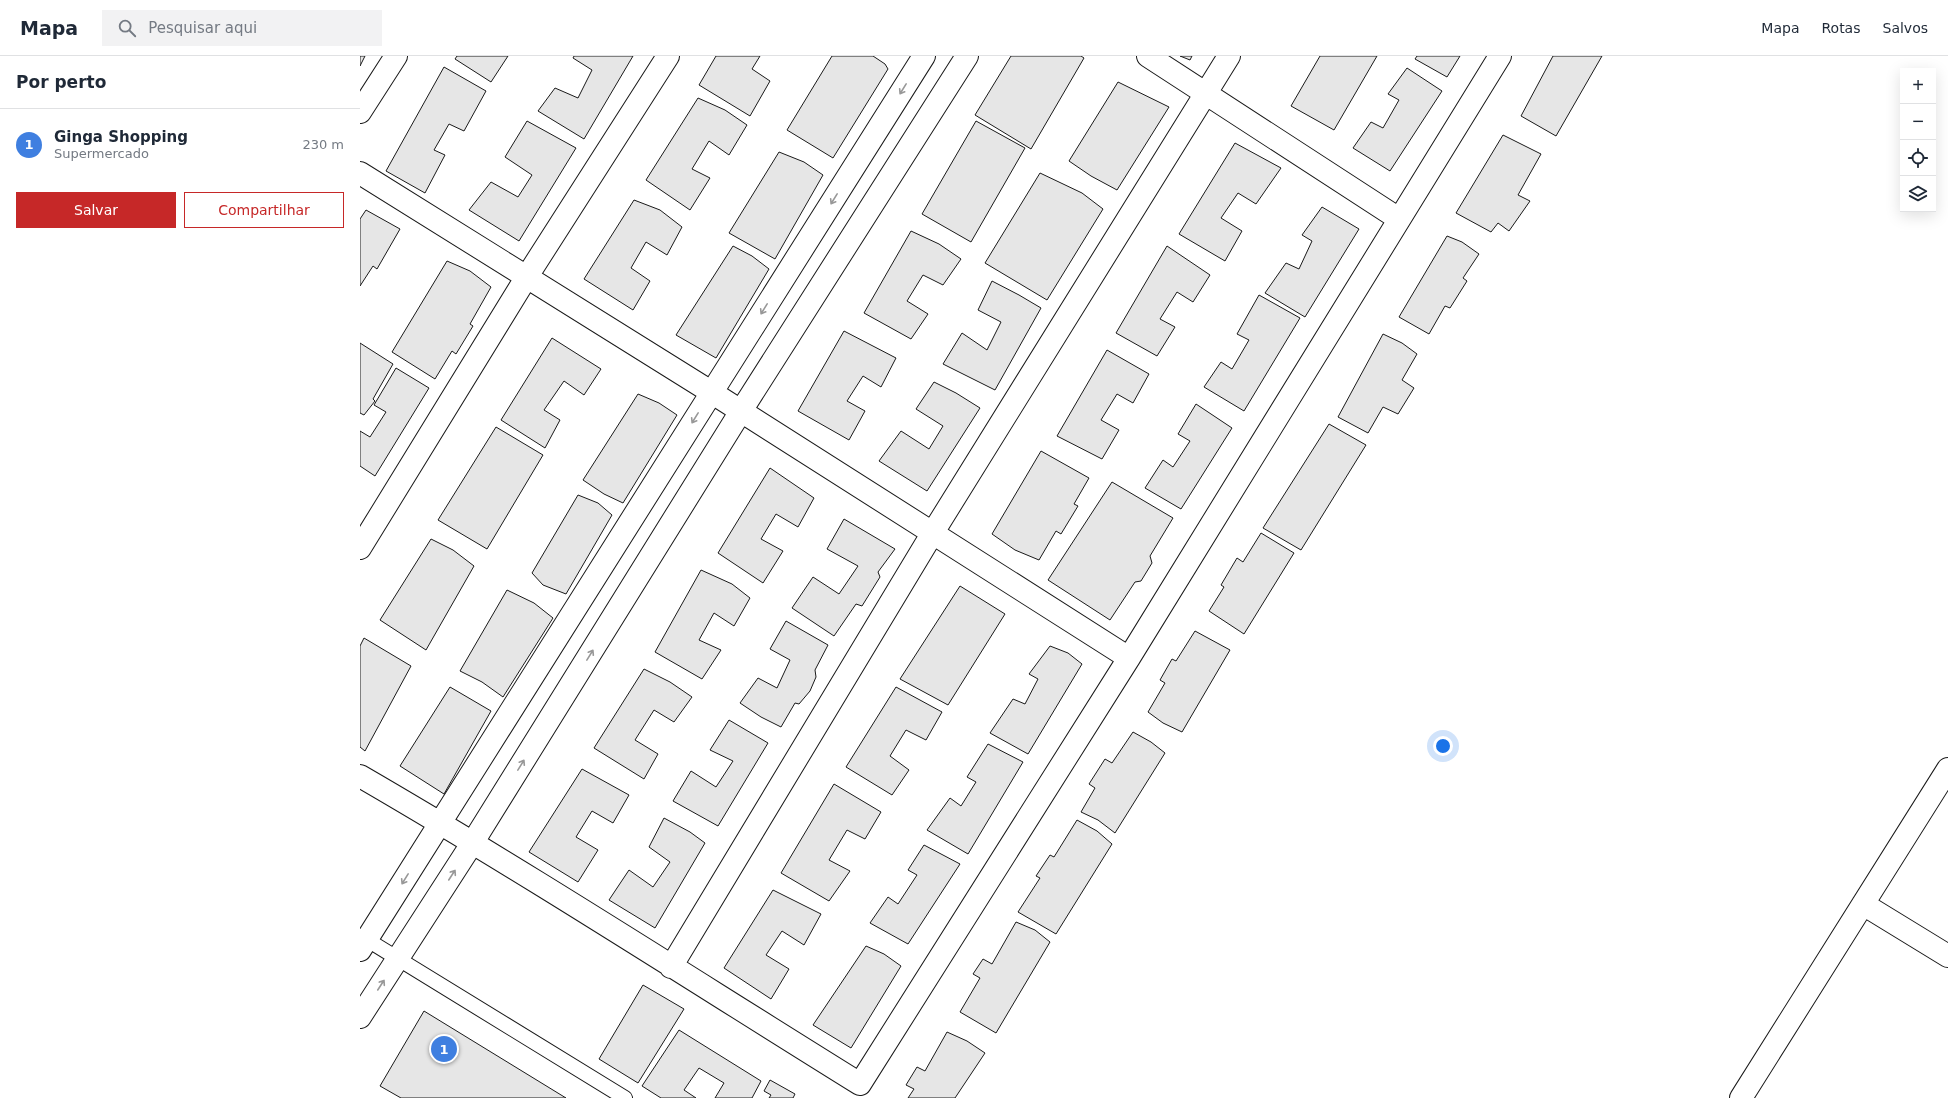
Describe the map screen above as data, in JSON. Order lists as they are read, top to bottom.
{
  "page": {
    "header": "Mapa",
    "search": "Pesquisar aqui",
    "nav": ["Mapa", "Rotas", "Salvos"],
    "heading": "Por perto",
    "map_buttons": ["+", "−"],
    "list": [
      {
        "mark": "1",
        "name": "Ginga Shopping",
        "note": "Supermercado",
        "value": "230 m"
      }
    ],
    "buttons": ["Salvar", "Compartilhar"],
    "pins": "1"
  }
}
